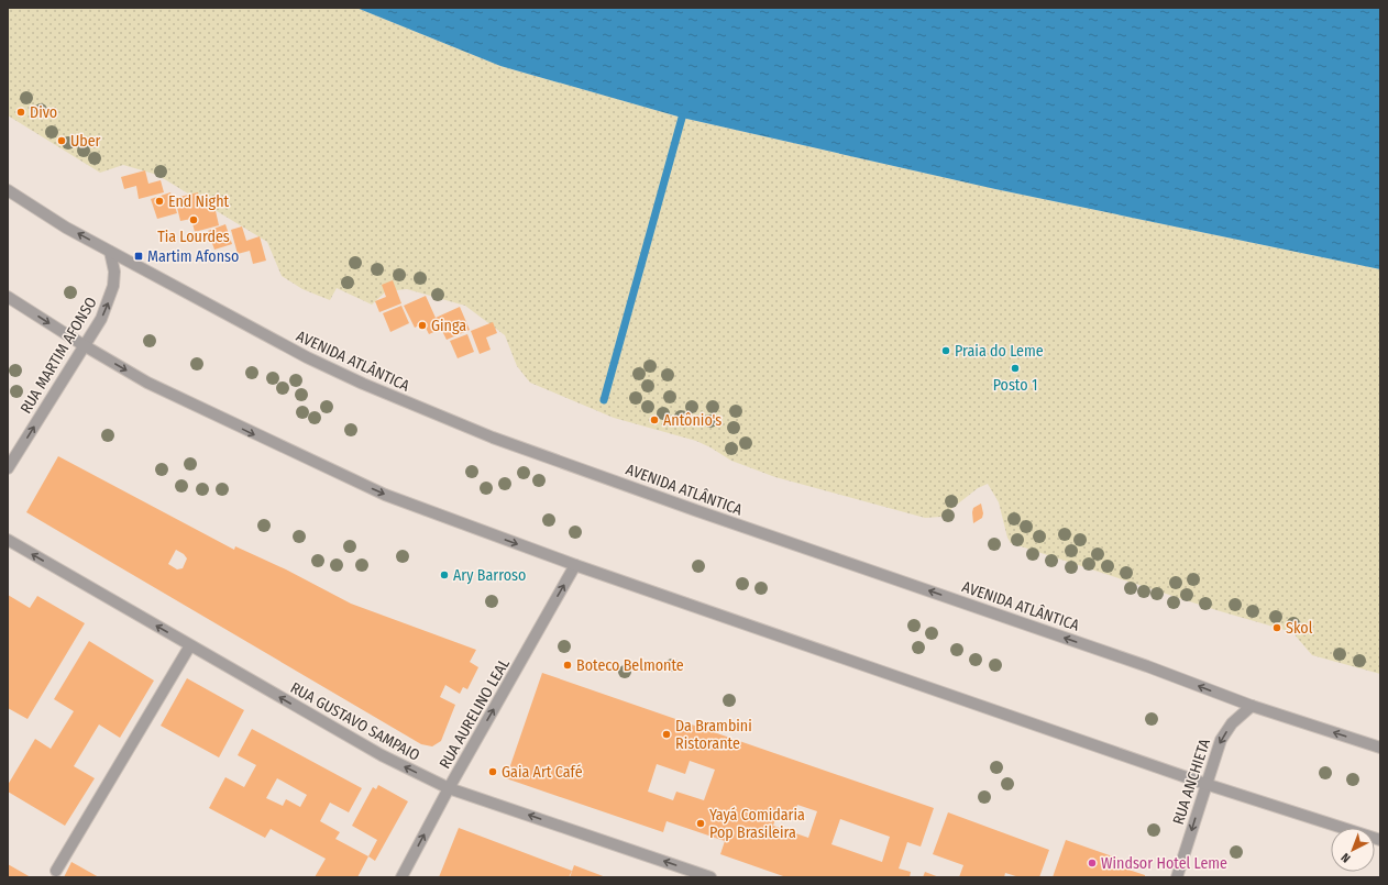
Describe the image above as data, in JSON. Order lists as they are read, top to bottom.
{
  "streets": {
    "street": [
      "RUA MARTIM AFONSO",
      "AVENIDA ATLÂNTICA",
      "RUA AURELINO LEAL",
      "RUA GUSTAVO SAMPAIO",
      "RUA ANCHIETA"
    ]
  },
  "crossings": [
    ["RUA MARTIM AFONSO", "AVENIDA ATLÂNTICA"],
    ["AVENIDA ATLÂNTICA", "RUA ANCHIETA"],
    ["RUA AURELINO LEAL", "RUA GUSTAVO SAMPAIO"]
  ],
  "one_way": [
    "RUA MARTIM AFONSO",
    "RUA AURELINO LEAL",
    "RUA GUSTAVO SAMPAIO",
    "RUA ANCHIETA"
  ],
  "places": {
    "other": [
      "Divo",
      "Uber",
      "End Night",
      "Tia Lourdes",
      "Ginga",
      "Praia do Leme",
      "Posto 1",
      "Antônio's",
      "Ary Barroso",
      "Skol",
      "Boteco Belmonte",
      "Da Brambini Ristorante",
      "Gaia Art Café",
      "Yayá Comidaria Pop Brasileira",
      "Windsor Hotel Leme"
    ],
    "transit": ["Martim Afonso"]
  },
  "north": "bottom left"
}
